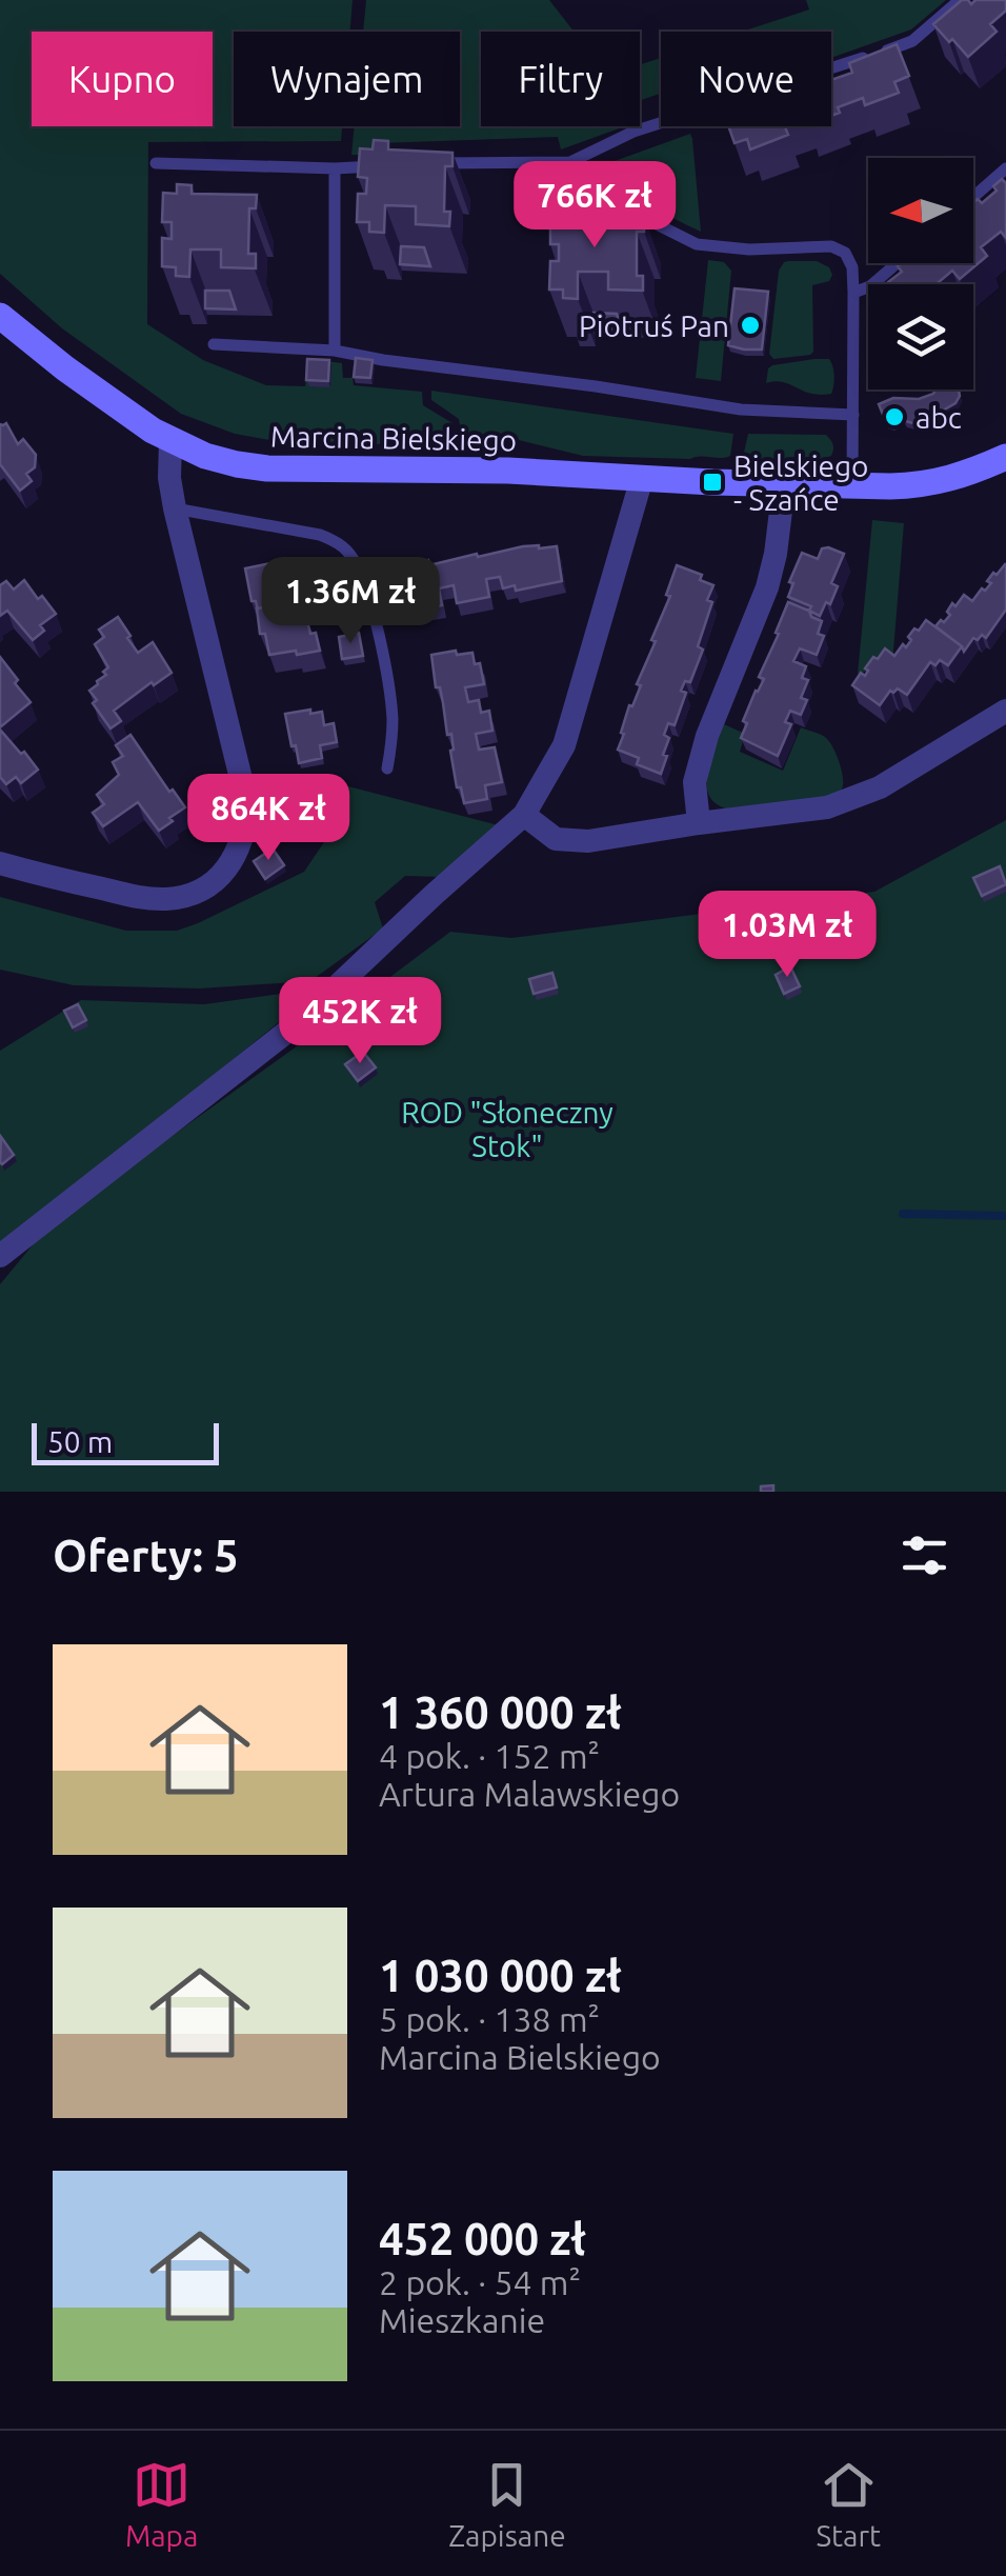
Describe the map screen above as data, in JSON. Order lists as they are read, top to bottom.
{
  "streets": {
    "street": ["Marcina Bielskiego"]
  },
  "parks": ["ROD \"Słoneczny Stok\""],
  "places": {
    "other": ["Piotruś Pan", "abc"],
    "transit": ["Bielskiego - Szańce"]
  },
  "scale_bar": "50 m",
  "north": "left",
  "page": {
    "chip": [
      "Kupno",
      "Wynajem",
      "Filtry",
      "Nowe"
    ],
    "price": [
      "766K zł",
      "1.36M zł",
      "864K zł",
      "1.03M zł",
      "452K zł"
    ],
    "scale": "50 m",
    "heading": "Oferty: 5",
    "list": [
      {
        "name": "1 360 000 zł",
        "note": "4 pok. · 152 m² · Artura Malawskiego"
      },
      {
        "name": "1 030 000 zł",
        "note": "5 pok. · 138 m² · Marcina Bielskiego"
      },
      {
        "name": "452 000 zł",
        "note": "2 pok. · 54 m² · Mieszkanie"
      }
    ],
    "tabs": ["Mapa", "Zapisane", "Start"]
  }
}
